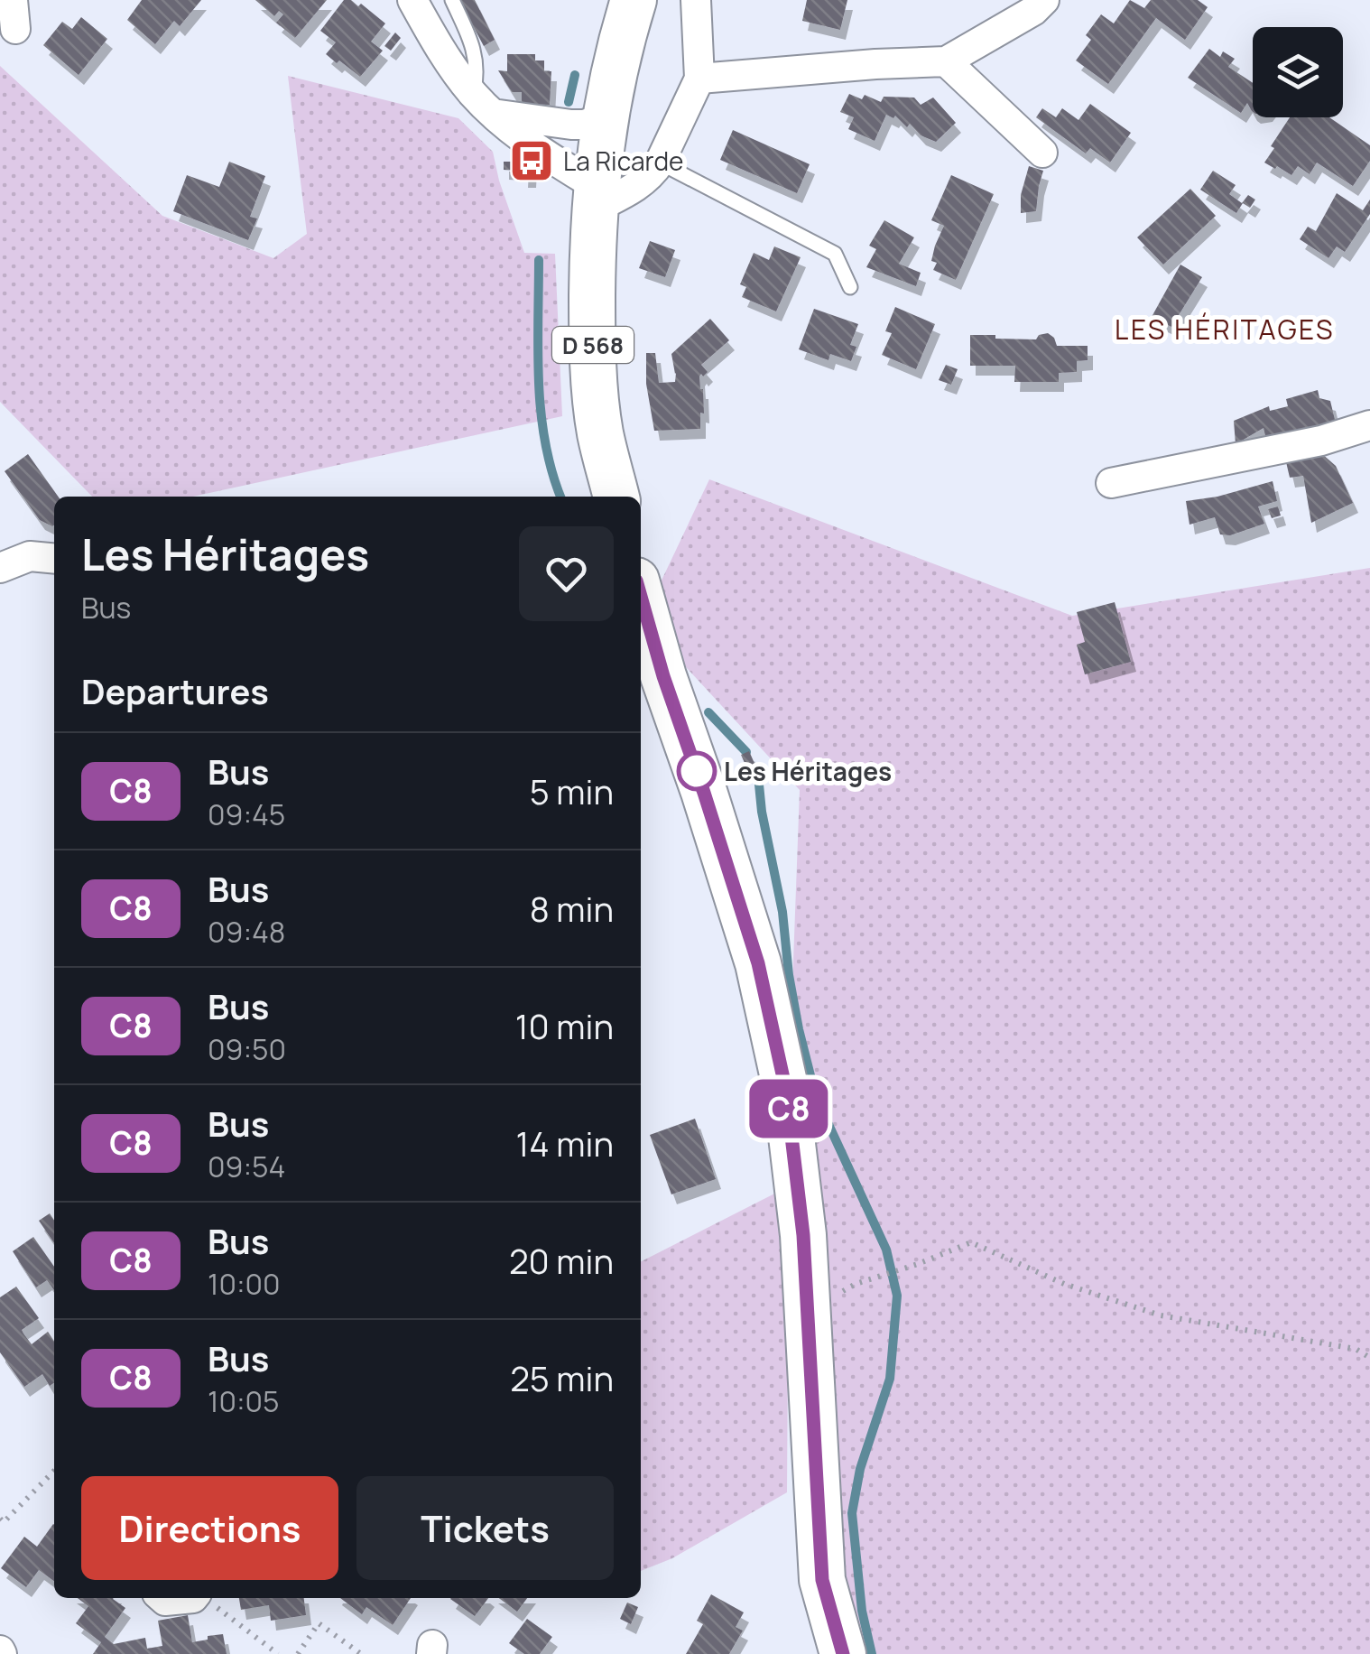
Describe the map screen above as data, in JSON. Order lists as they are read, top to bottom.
{
  "streets": {
    "main road": ["D 568"]
  },
  "districts": ["LES HÉRITAGES"],
  "places": {
    "bus stop": ["La Ricarde"],
    "other": ["Les Héritages"]
  },
  "lines": ["bus line C8"],
  "page": {
    "on_map": "C8",
    "heading": [
      ["Les Héritages", "Bus"],
      "Departures"
    ],
    "list": [
      {
        "mark": "C8",
        "name": "Bus",
        "note": "09:45",
        "value": "5 min"
      },
      {
        "mark": "C8",
        "name": "Bus",
        "note": "09:48",
        "value": "8 min"
      },
      {
        "mark": "C8",
        "name": "Bus",
        "note": "09:50",
        "value": "10 min"
      },
      {
        "mark": "C8",
        "name": "Bus",
        "note": "09:54",
        "value": "14 min"
      },
      {
        "mark": "C8",
        "name": "Bus",
        "note": "10:00",
        "value": "20 min"
      },
      {
        "mark": "C8",
        "name": "Bus",
        "note": "10:05",
        "value": "25 min"
      }
    ],
    "buttons": ["Directions", "Tickets"]
  }
}
